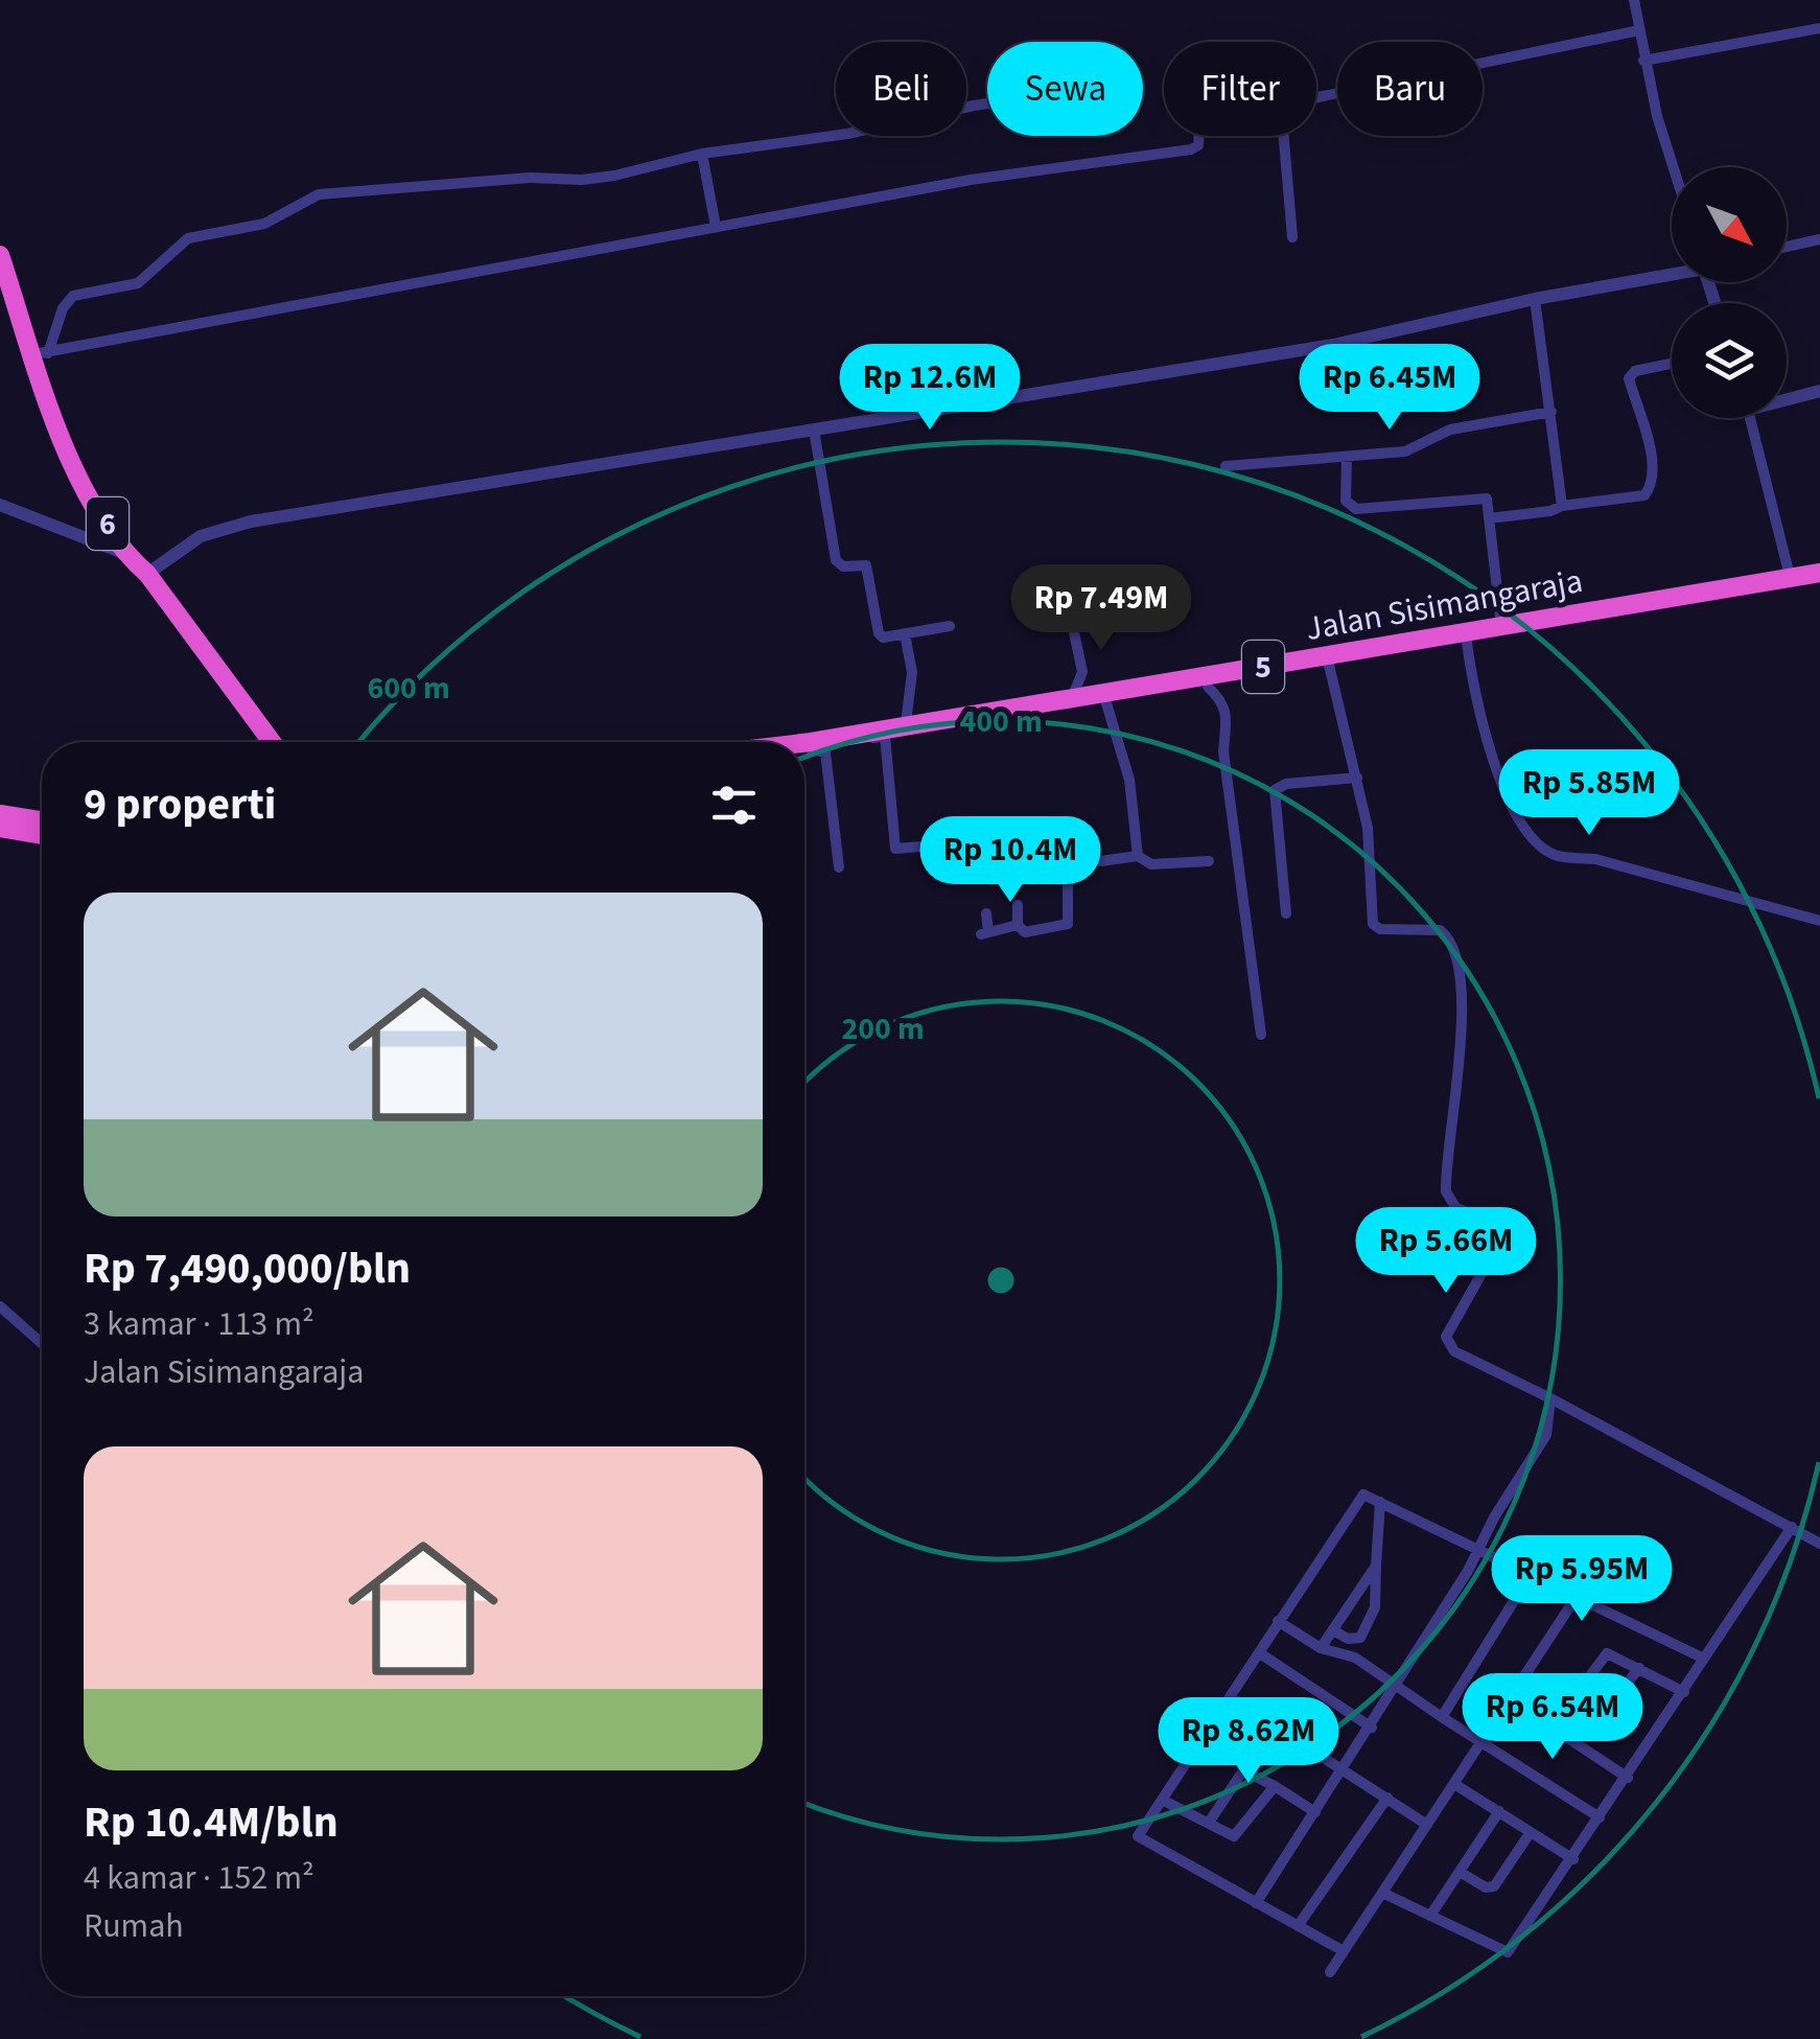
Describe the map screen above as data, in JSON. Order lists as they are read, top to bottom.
{
  "streets": {
    "highway": ["6", "Jalan Sisimangaraja", "5"]
  },
  "north": "bottom right",
  "page": {
    "chip": [
      "Beli",
      "Sewa",
      "Filter",
      "Baru"
    ],
    "price": [
      "Rp 12.6M",
      "Rp 6.45M",
      "Rp 7.49M",
      "Rp 5.85M",
      "Rp 10.4M",
      "Rp 5.66M",
      "Rp 5.95M",
      "Rp 6.54M",
      "Rp 8.62M"
    ],
    "heading": "9 properti",
    "list": [
      {
        "name": "Rp 7,490,000/bln",
        "note": "3 kamar · 113 m² · Jalan Sisimangaraja"
      },
      {
        "name": "Rp 10.4M/bln",
        "note": "4 kamar · 152 m² · Rumah"
      }
    ]
  },
  "rings": ["600 m", "400 m", "200 m"]
}
